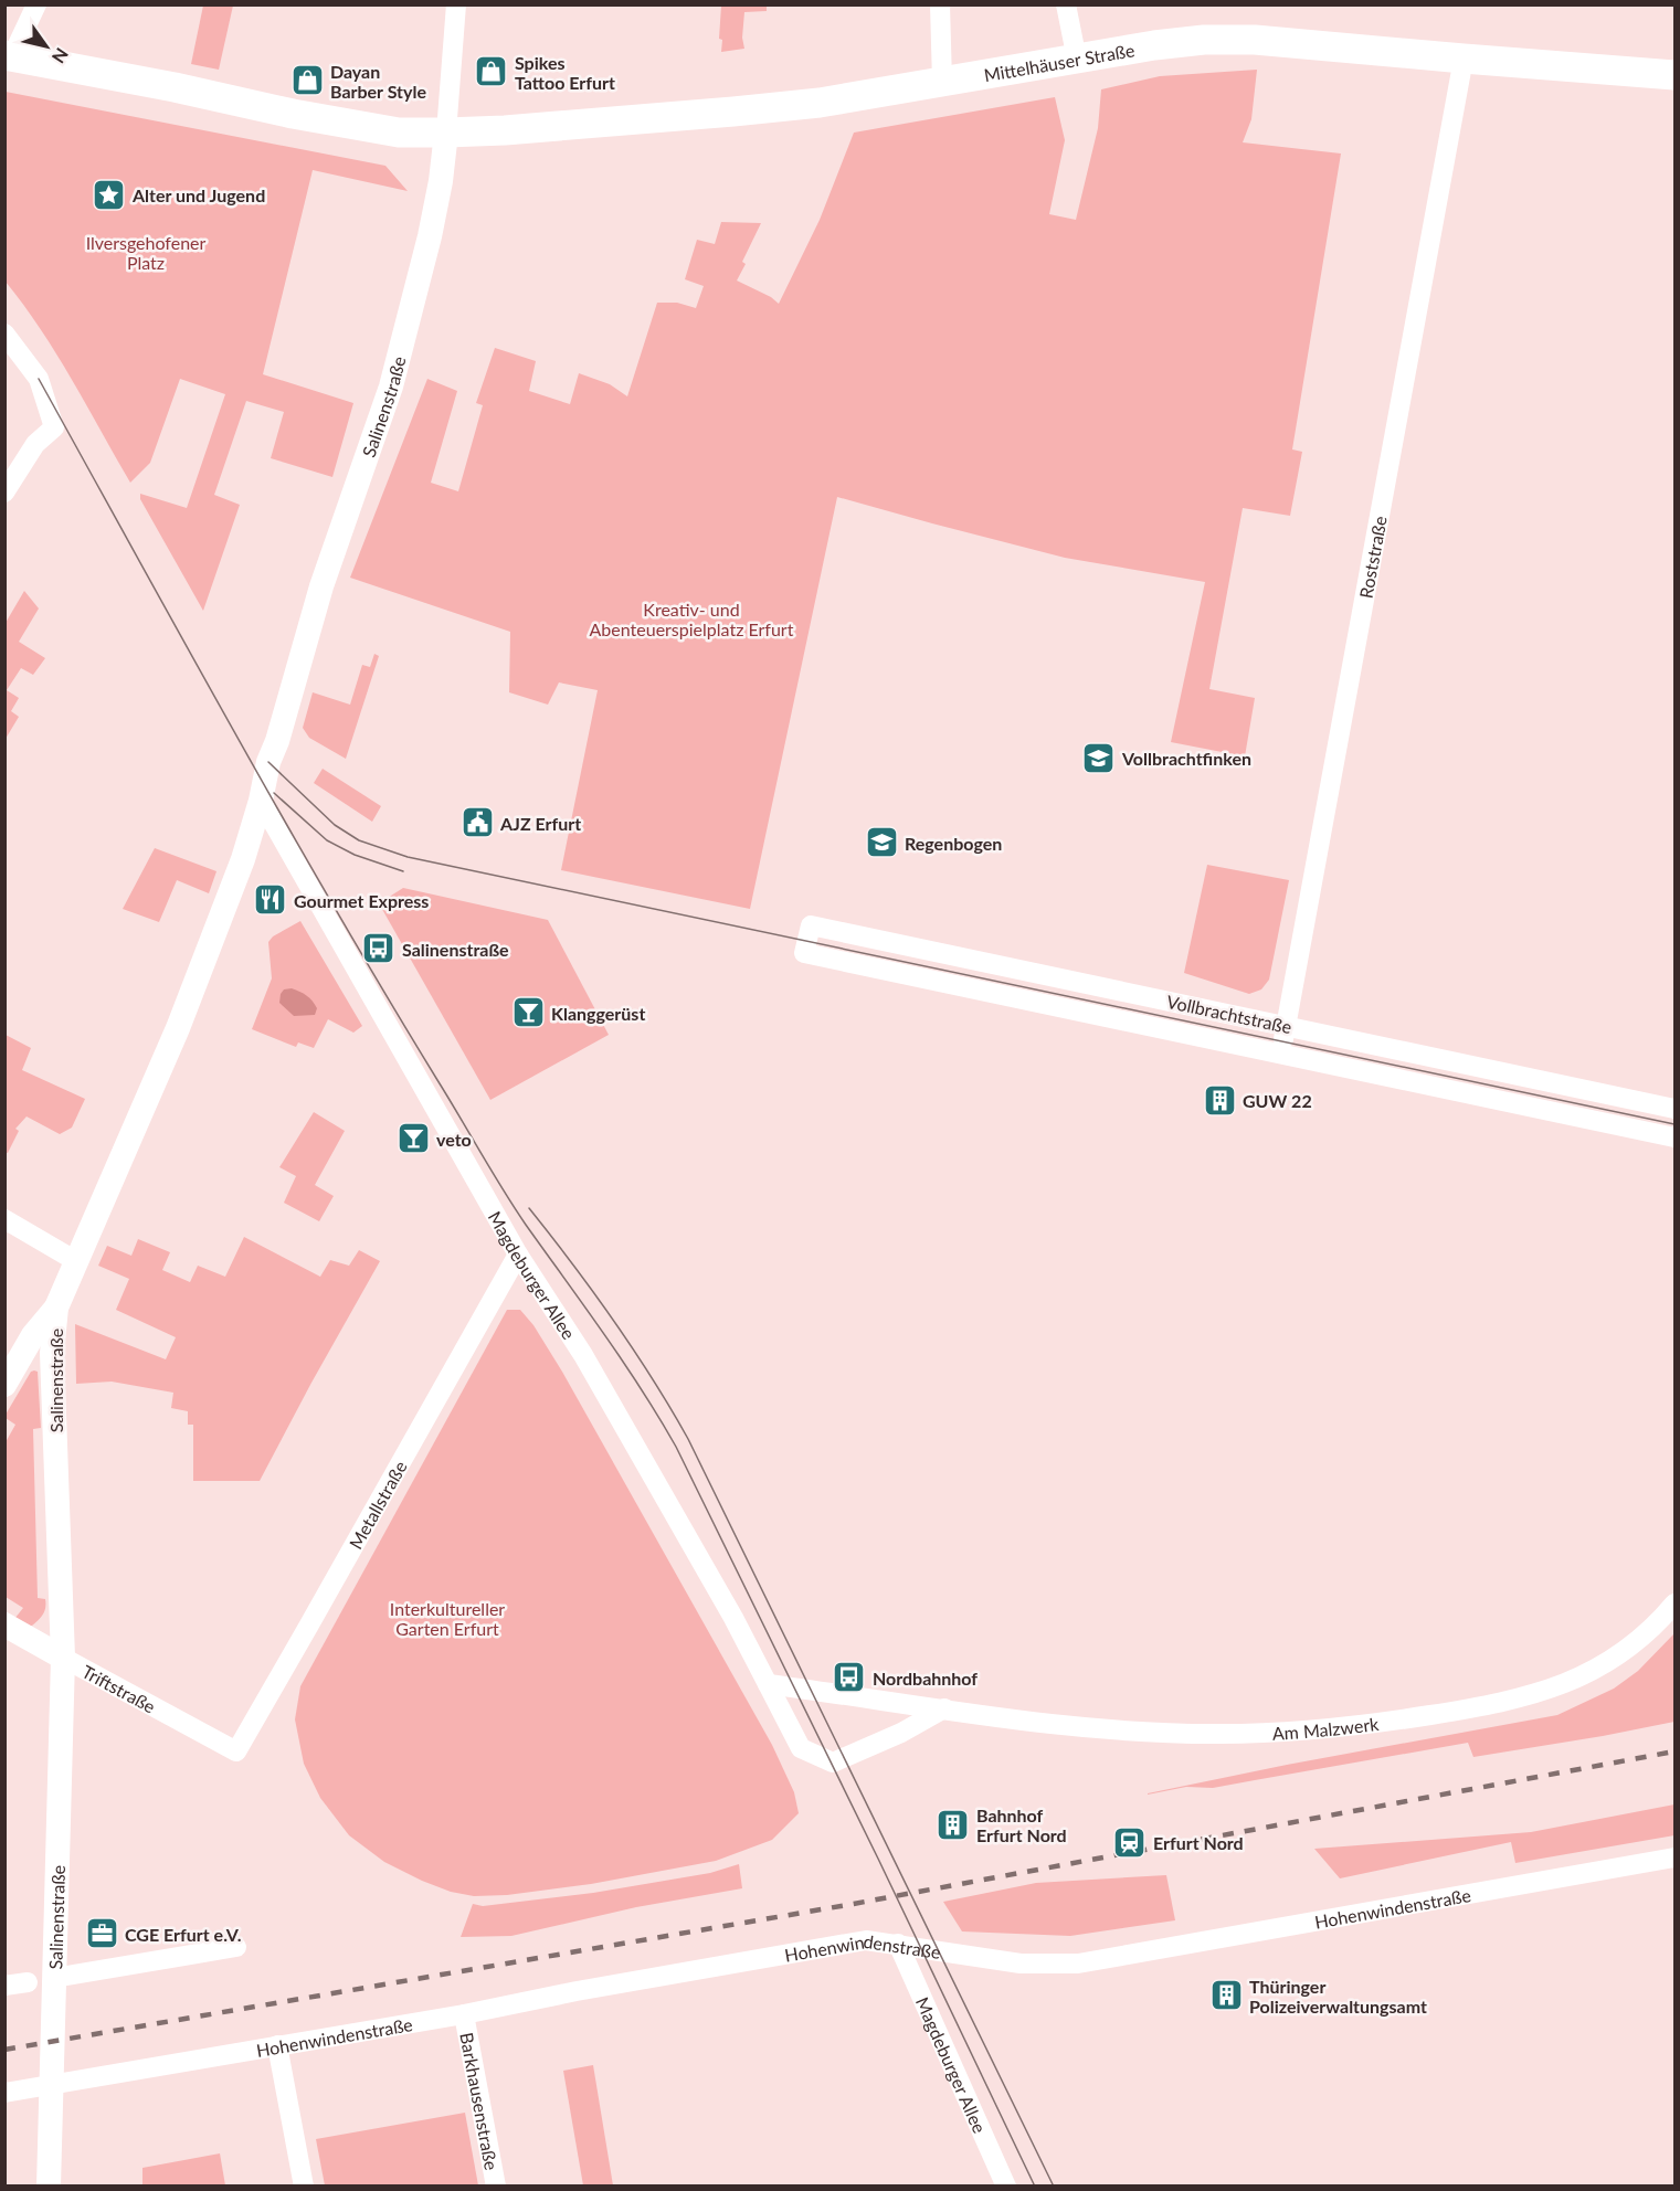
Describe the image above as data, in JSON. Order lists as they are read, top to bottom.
{
  "streets": {
    "main road": ["Mittelhäuser Straße"],
    "street": [
      "Salinenstraße",
      "Roststraße",
      "Vollbrachtstraße",
      "Magdeburger Allee",
      "Metallstraße",
      "Triftstraße",
      "Am Malzwerk",
      "Hohenwindenstraße",
      "Barkhausenstraße"
    ]
  },
  "crossings": [
    ["Mittelhäuser Straße", "Salinenstraße"],
    ["Mittelhäuser Straße", "Roststraße"],
    ["Salinenstraße", "Magdeburger Allee"],
    ["Salinenstraße", "Triftstraße"],
    ["Salinenstraße", "Hohenwindenstraße"],
    ["Roststraße", "Vollbrachtstraße"],
    ["Magdeburger Allee", "Metallstraße"],
    ["Magdeburger Allee", "Am Malzwerk"],
    ["Magdeburger Allee", "Hohenwindenstraße"],
    ["Metallstraße", "Triftstraße"],
    ["Hohenwindenstraße", "Barkhausenstraße"]
  ],
  "parks": ["Ilversgehofener Platz", "Kreativ- und Abenteuerspielplatz Erfurt", "Interkultureller Garten Erfurt"],
  "places": {
    "shop": ["Spikes Tattoo Erfurt", "Dayan Barber Style"],
    "place": ["Alter und Jugend"],
    "school or university": ["Vollbrachtfinken", "Regenbogen"],
    "public building": ["AJZ Erfurt"],
    "restaurant": ["Gourmet Express"],
    "bus stop": ["Salinenstraße", "Nordbahnhof"],
    "bar": ["Klanggerüst", "veto"],
    "building": ["GUW 22", "Bahnhof Erfurt Nord", "Thüringer Polizeiverwaltungsamt"],
    "station": ["Erfurt Nord"],
    "office": ["CGE Erfurt e.V."]
  },
  "north": "bottom right"
}
